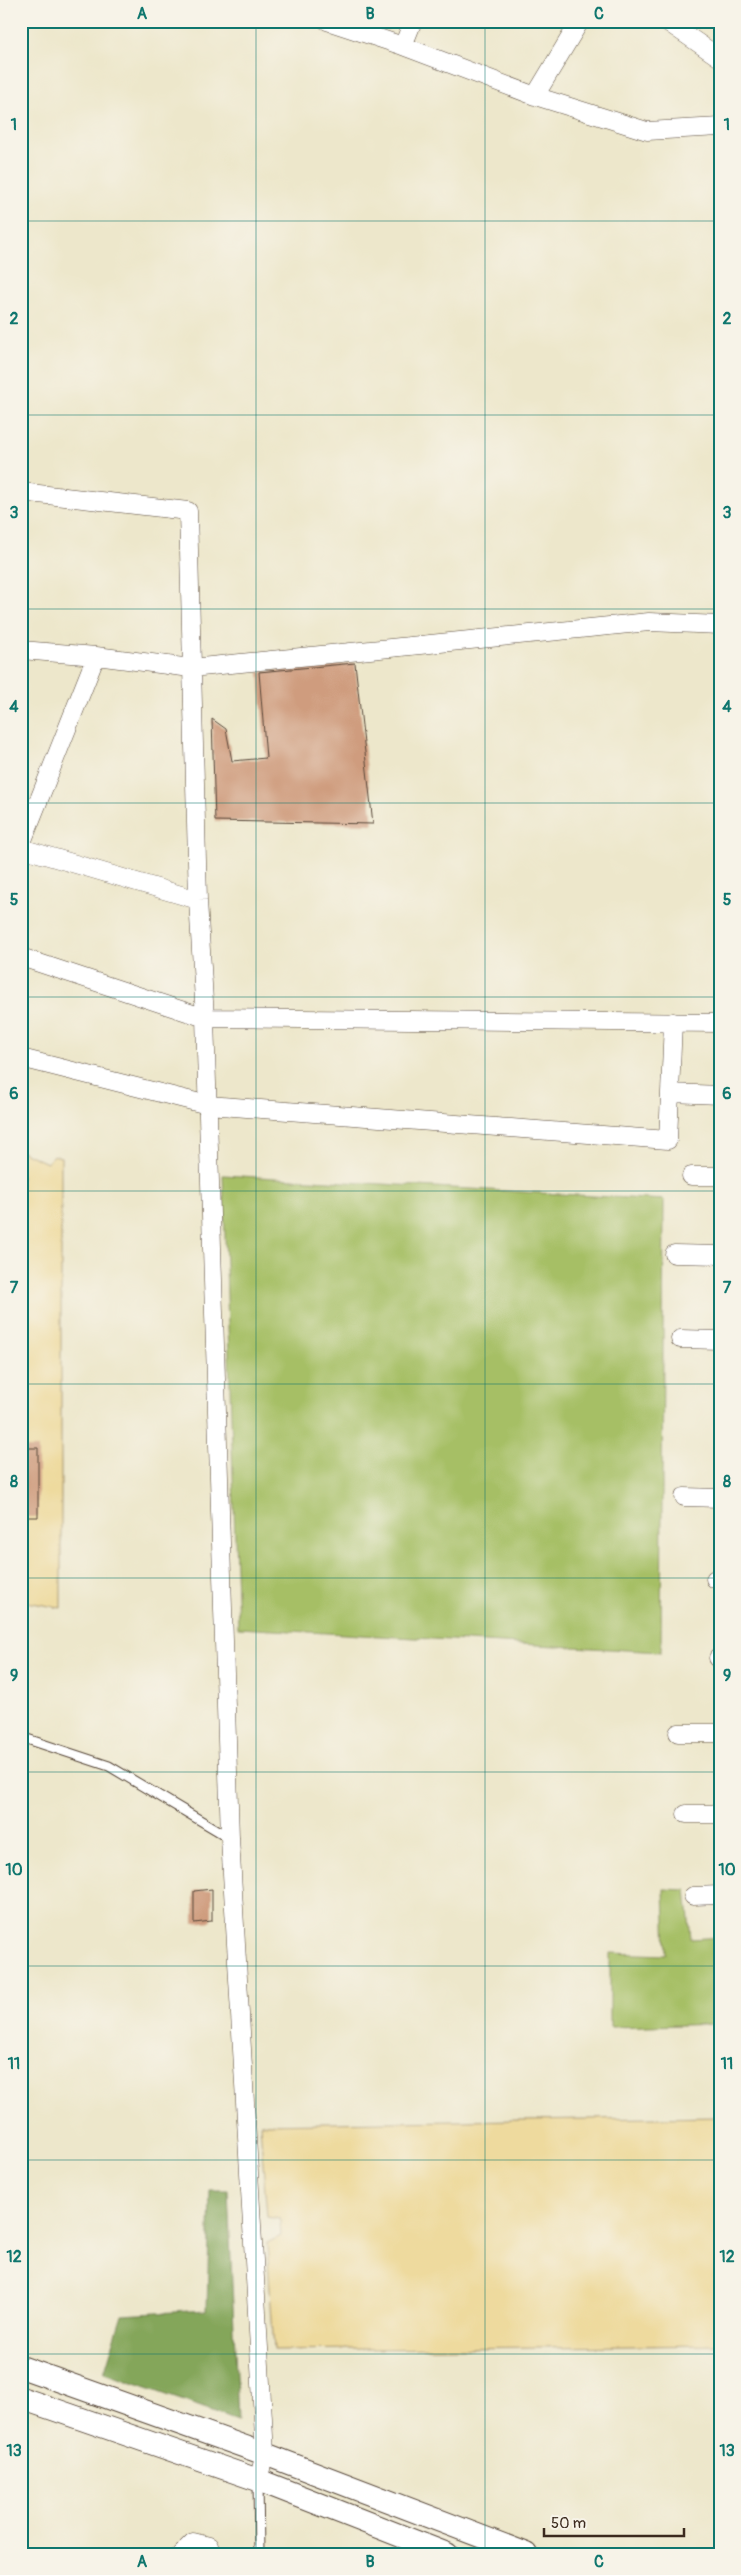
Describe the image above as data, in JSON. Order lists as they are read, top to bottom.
{
  "scale_bar": "50 m",
  "grid": {
    "columns": ["A", "B", "C"],
    "rows": [
      "1",
      "2",
      "3",
      "4",
      "5",
      "6",
      "7",
      "8",
      "9",
      "10",
      "11",
      "12",
      "13"
    ]
  }
}
